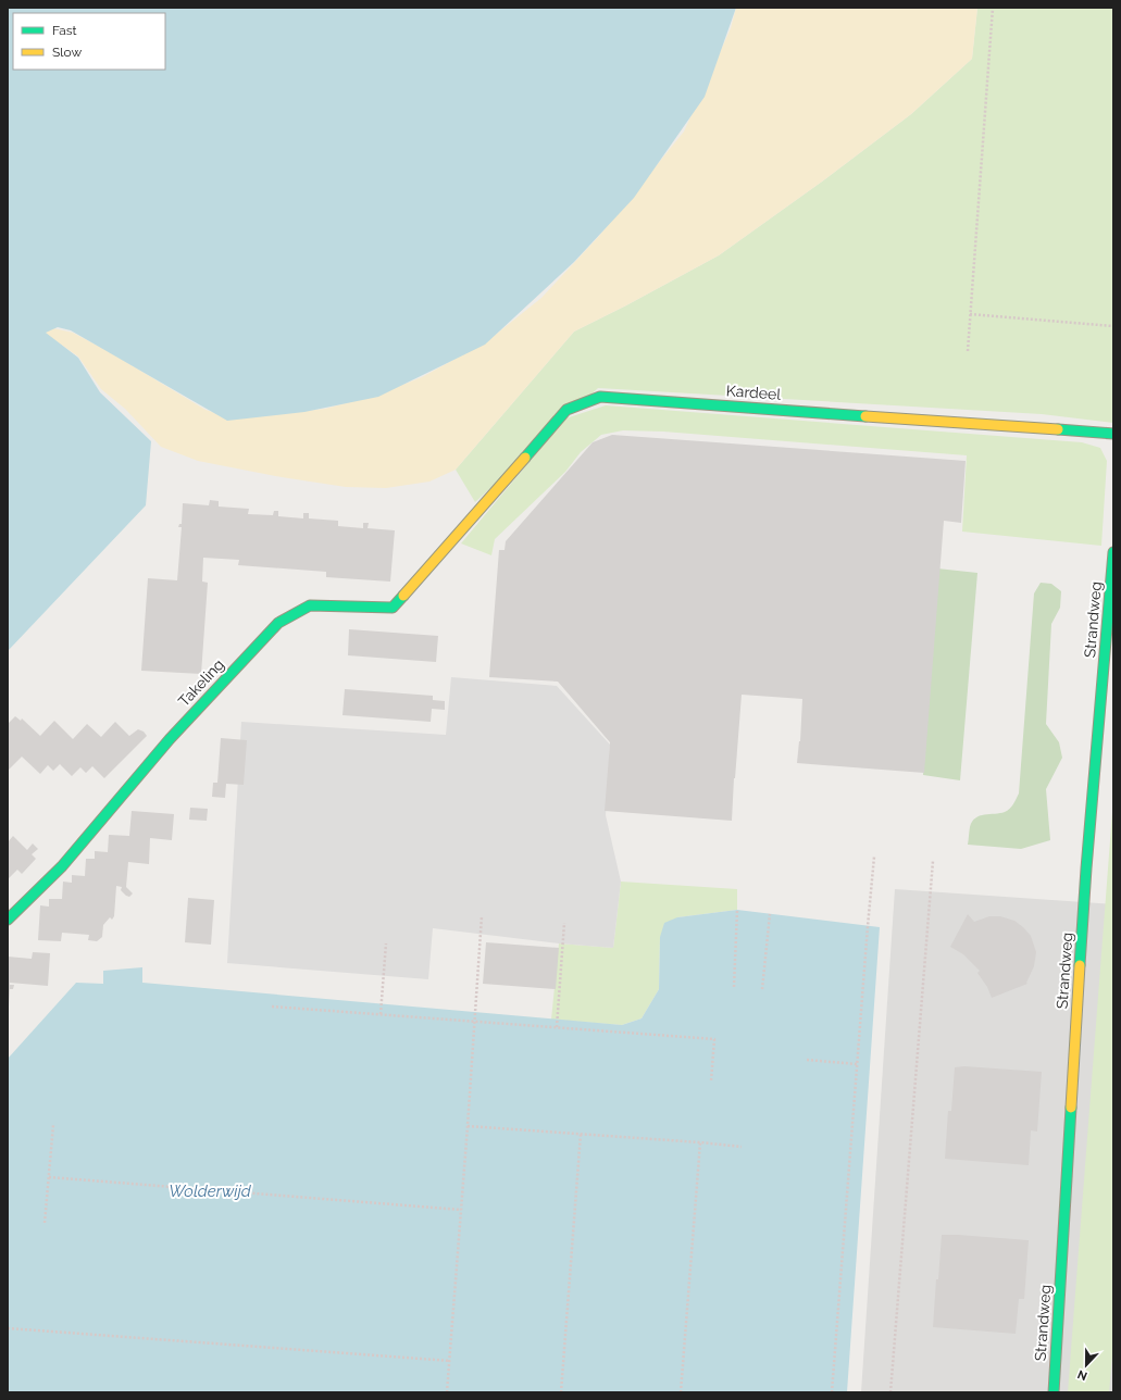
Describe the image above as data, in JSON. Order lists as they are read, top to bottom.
{
  "streets": {
    "street": ["Kardeel", "Strandweg", "Takeling"]
  },
  "crossings": [
    ["Kardeel", "Takeling"]
  ],
  "water": ["Wolderwijd"],
  "legend": ["Fast", "Slow"],
  "north": "bottom"
}
